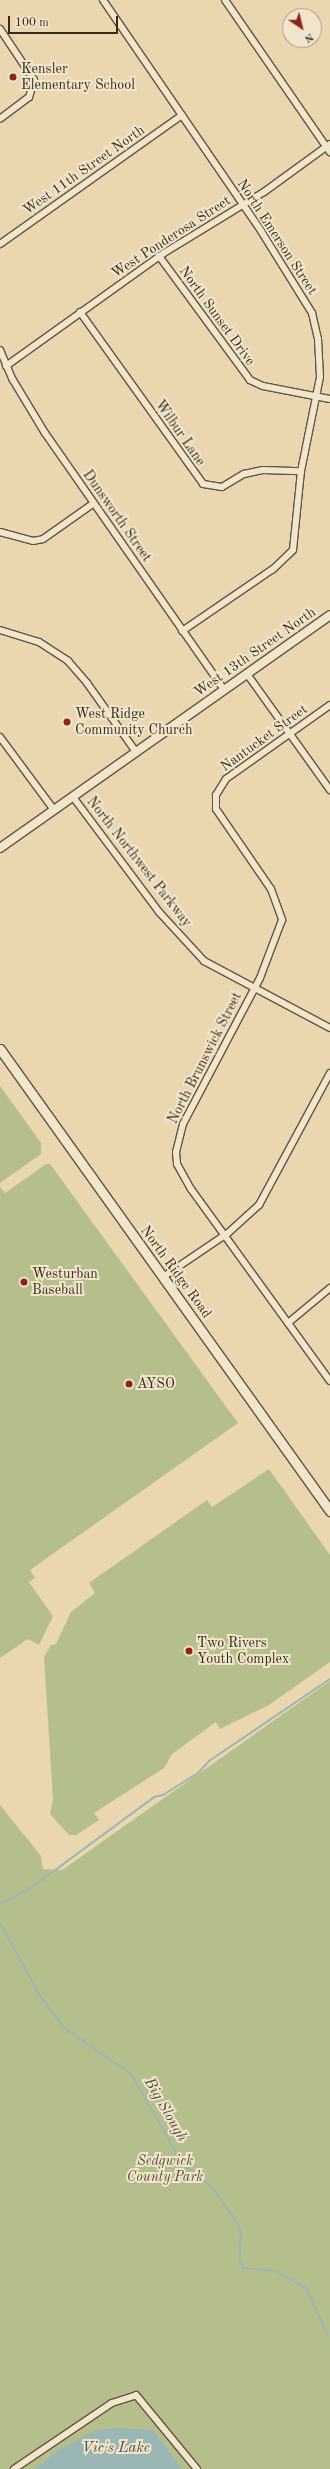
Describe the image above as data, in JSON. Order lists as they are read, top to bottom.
{
  "streets": {
    "main road": ["North Ridge Road"],
    "street": [
      "West 11th Street North",
      "West Ponderosa Street",
      "North Emerson Street",
      "North Sunset Drive",
      "Wilbur Lane",
      "Dunsworth Street",
      "West 13th Street North",
      "Nantucket Street",
      "North Northwest Parkway",
      "North Brunswick Street"
    ]
  },
  "crossings": [
    ["West 11th Street North", "North Emerson Street"],
    ["West Ponderosa Street", "North Emerson Street"],
    ["West Ponderosa Street", "North Sunset Drive"],
    ["West Ponderosa Street", "Wilbur Lane"],
    ["West Ponderosa Street", "Dunsworth Street"],
    ["North Emerson Street", "North Sunset Drive"],
    ["North Emerson Street", "Wilbur Lane"],
    ["North Emerson Street", "Dunsworth Street"],
    ["Dunsworth Street", "West 13th Street North"],
    ["West 13th Street North", "North Northwest Parkway"],
    ["Nantucket Street", "North Brunswick Street"],
    ["North Northwest Parkway", "North Brunswick Street"]
  ],
  "water": ["Big Slough", "Vic's Lake"],
  "parks": ["Sedgwick County Park"],
  "places": [
    "Kensler Elementary School",
    "West Ridge Community Church",
    "Westurban Baseball",
    "AYSO",
    "Two Rivers Youth Complex"
  ],
  "scale_bar": "100 m",
  "north": "bottom right"
}
